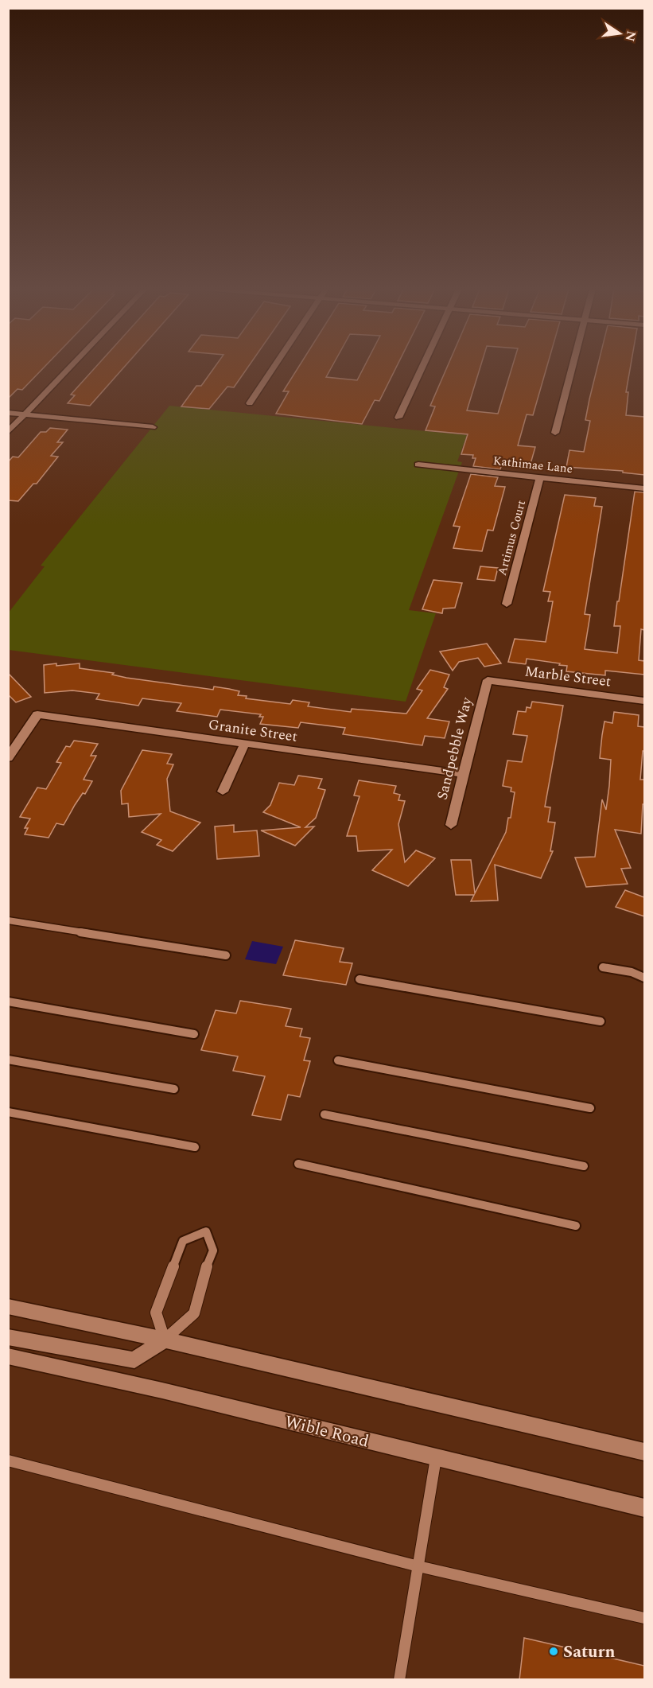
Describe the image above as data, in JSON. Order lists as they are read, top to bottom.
{
  "streets": {
    "street": [
      "Kathimae Lane",
      "Artimus Court",
      "Marble Street",
      "Granite Street",
      "Sandpebble Way",
      "Wible Road"
    ]
  },
  "crossings": [
    ["Kathimae Lane", "Artimus Court"],
    ["Marble Street", "Sandpebble Way"],
    ["Granite Street", "Sandpebble Way"]
  ],
  "places": ["Saturn"],
  "north": "right"
}
